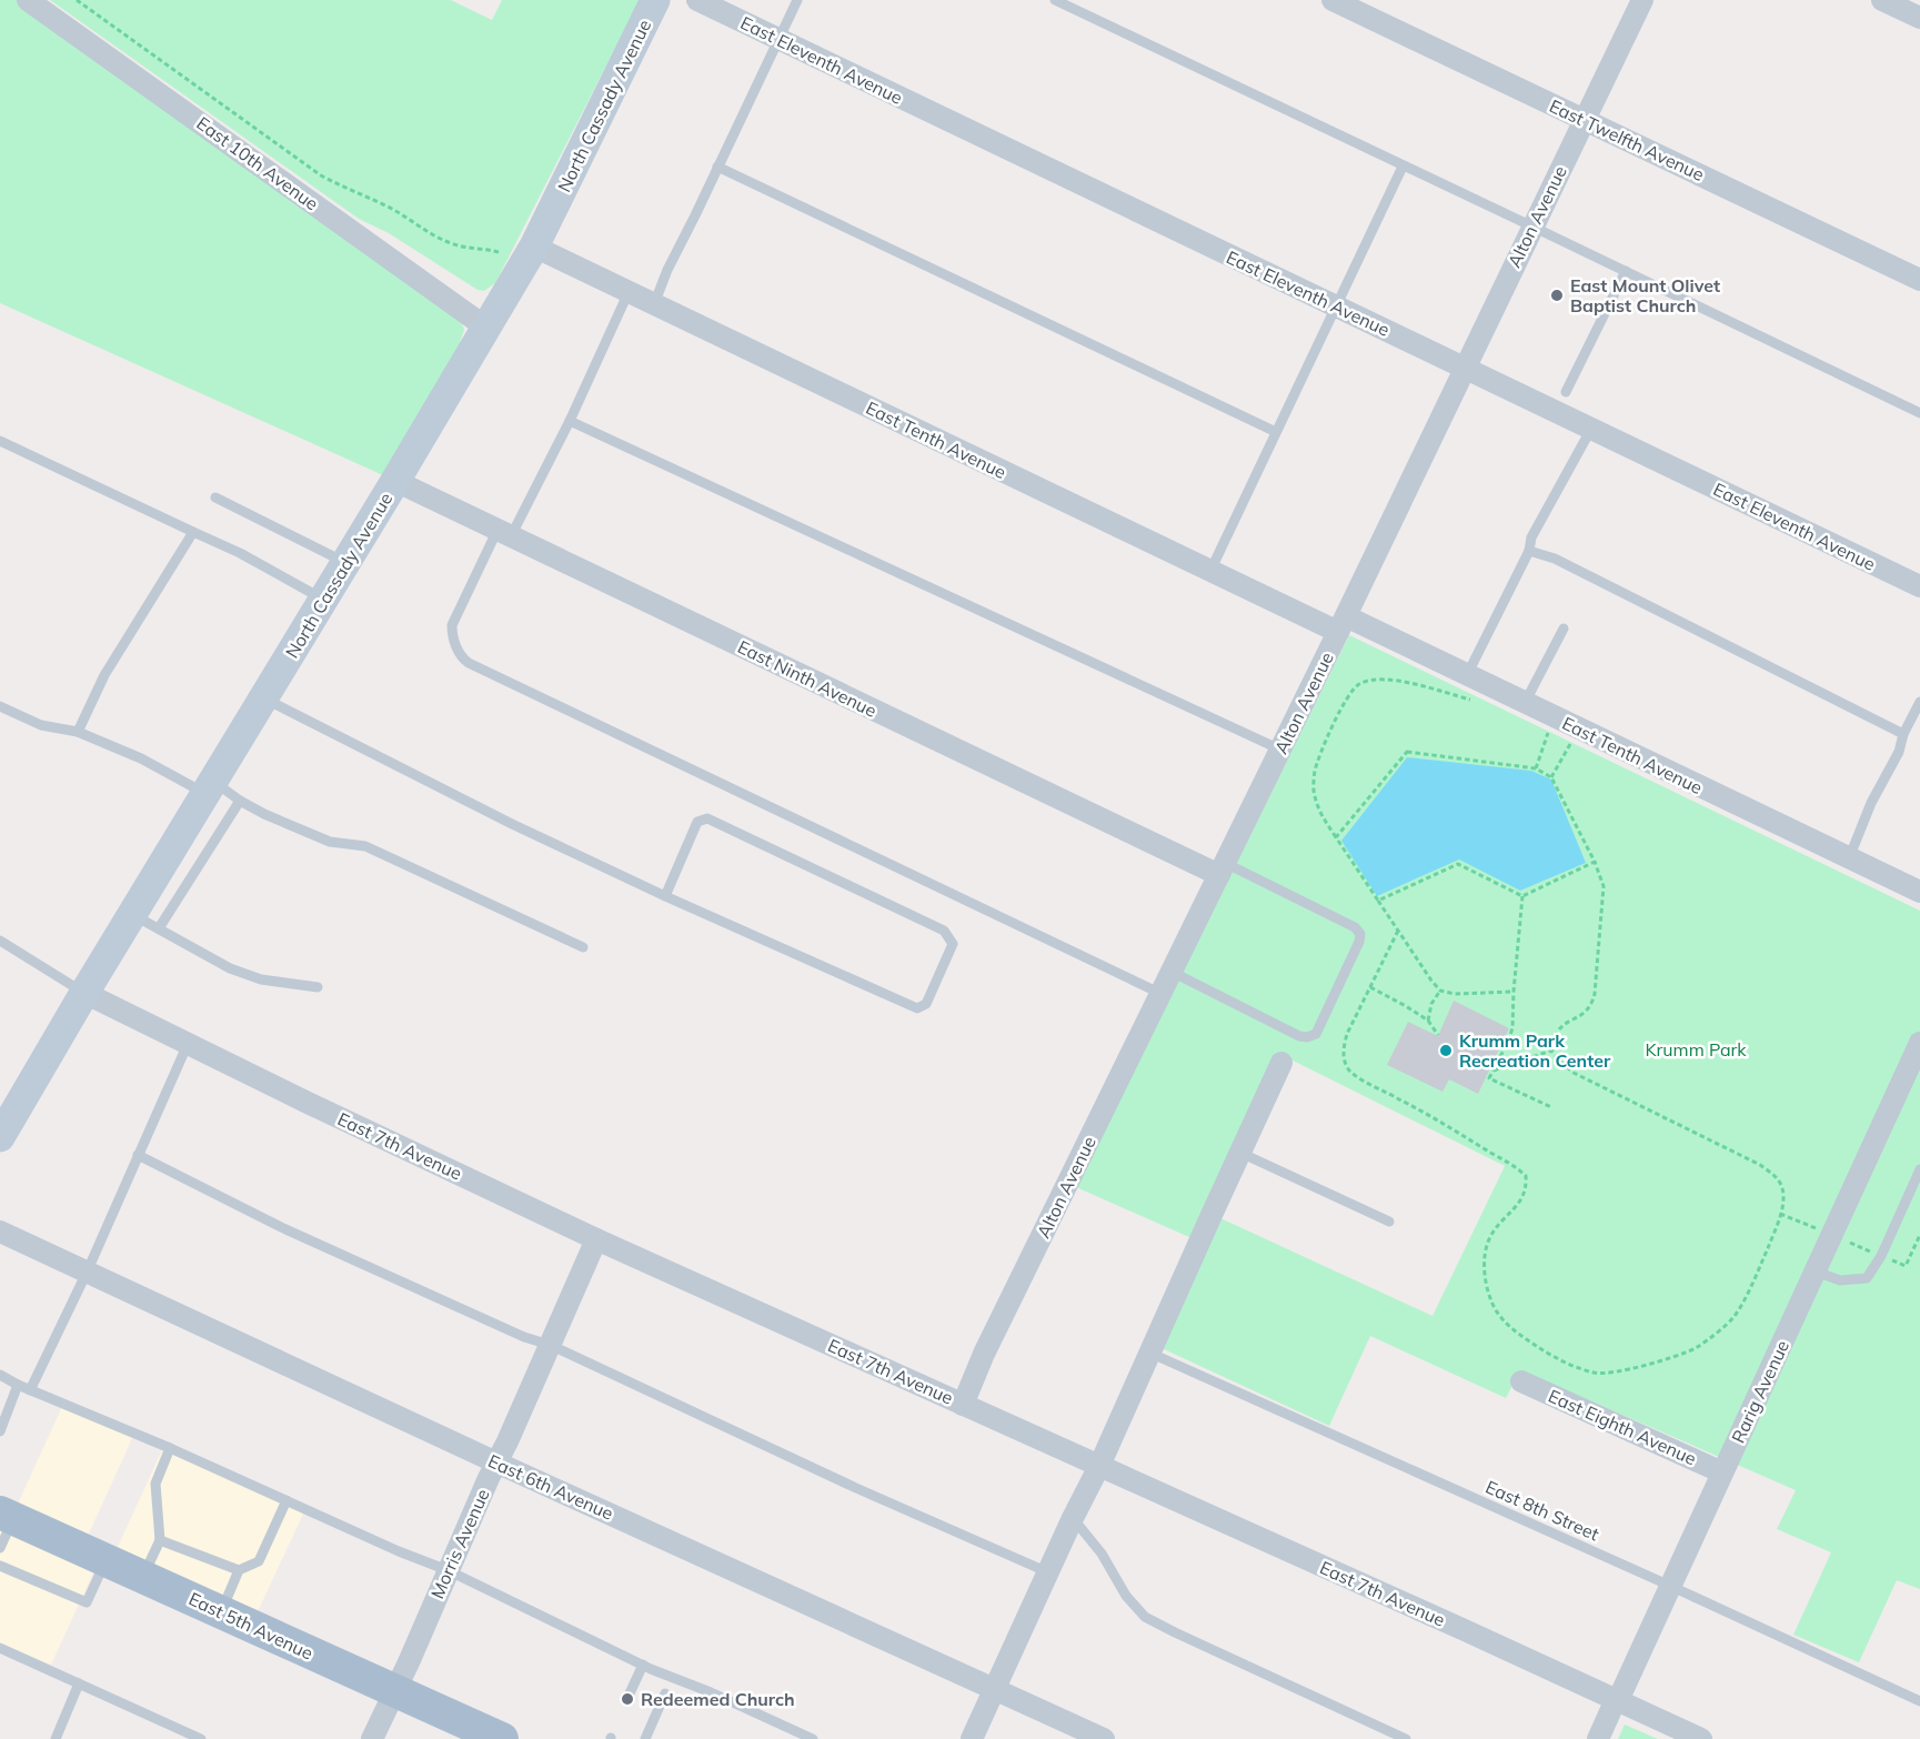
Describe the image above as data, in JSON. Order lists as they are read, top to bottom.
{
  "streets": {
    "main road": ["North Cassady Avenue", "East 5th Avenue"],
    "street": [
      "East Eleventh Avenue",
      "East Twelfth Avenue",
      "East 10th Avenue",
      "Alton Avenue",
      "East Tenth Avenue",
      "East Ninth Avenue",
      "East 7th Avenue",
      "Rarig Avenue",
      "East Eighth Avenue",
      "East 6th Avenue",
      "Morris Avenue"
    ],
    "lane": ["East 8th Street"]
  },
  "crossings": [
    ["East Eleventh Avenue", "Alton Avenue"],
    ["North Cassady Avenue", "East 10th Avenue"],
    ["North Cassady Avenue", "East Tenth Avenue"],
    ["North Cassady Avenue", "East Ninth Avenue"],
    ["North Cassady Avenue", "East 7th Avenue"],
    ["East Twelfth Avenue", "Alton Avenue"],
    ["Alton Avenue", "East Tenth Avenue"],
    ["Alton Avenue", "East Ninth Avenue"],
    ["Alton Avenue", "East 7th Avenue"],
    ["East 7th Avenue", "Rarig Avenue"],
    ["East 7th Avenue", "Morris Avenue"],
    ["Rarig Avenue", "East Eighth Avenue"],
    ["Rarig Avenue", "East 8th Street"],
    ["East 6th Avenue", "Morris Avenue"],
    ["Morris Avenue", "East 5th Avenue"]
  ],
  "parks": ["Krumm Park"],
  "places": ["East Mount Olivet Baptist Church", "Krumm Park Recreation Center", "Redeemed Church"]
}
